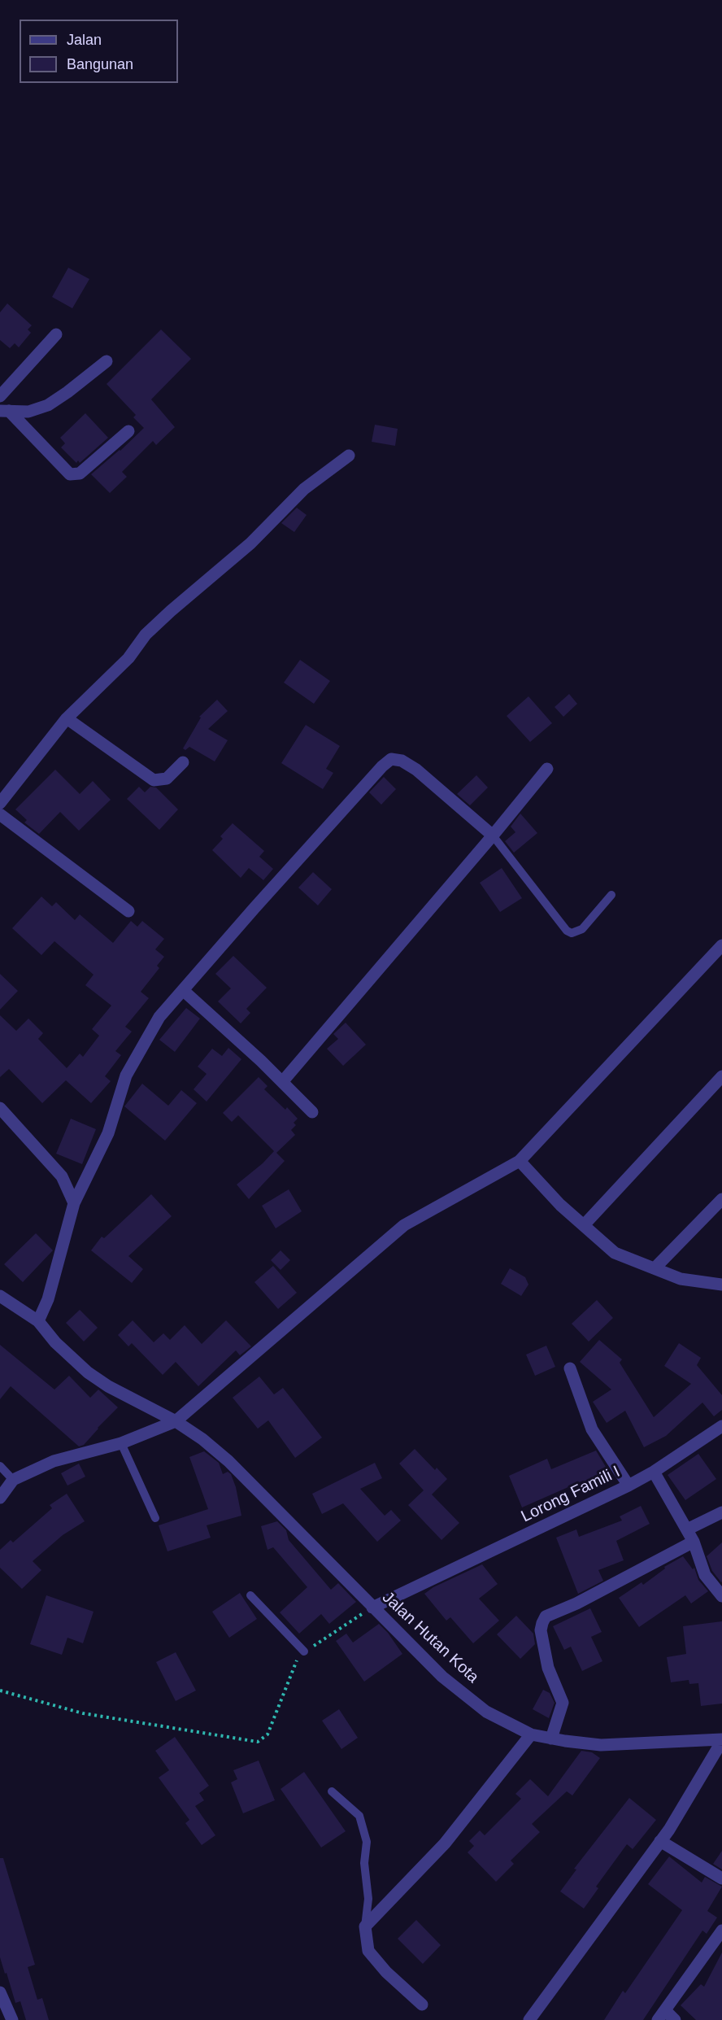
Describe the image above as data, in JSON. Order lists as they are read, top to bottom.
{
  "streets": {
    "street": ["Lorong Famili I", "Jalan Hutan Kota"]
  },
  "crossings": [
    ["Lorong Famili I", "Jalan Hutan Kota"]
  ],
  "legend": ["Jalan", "Bangunan"]
}
